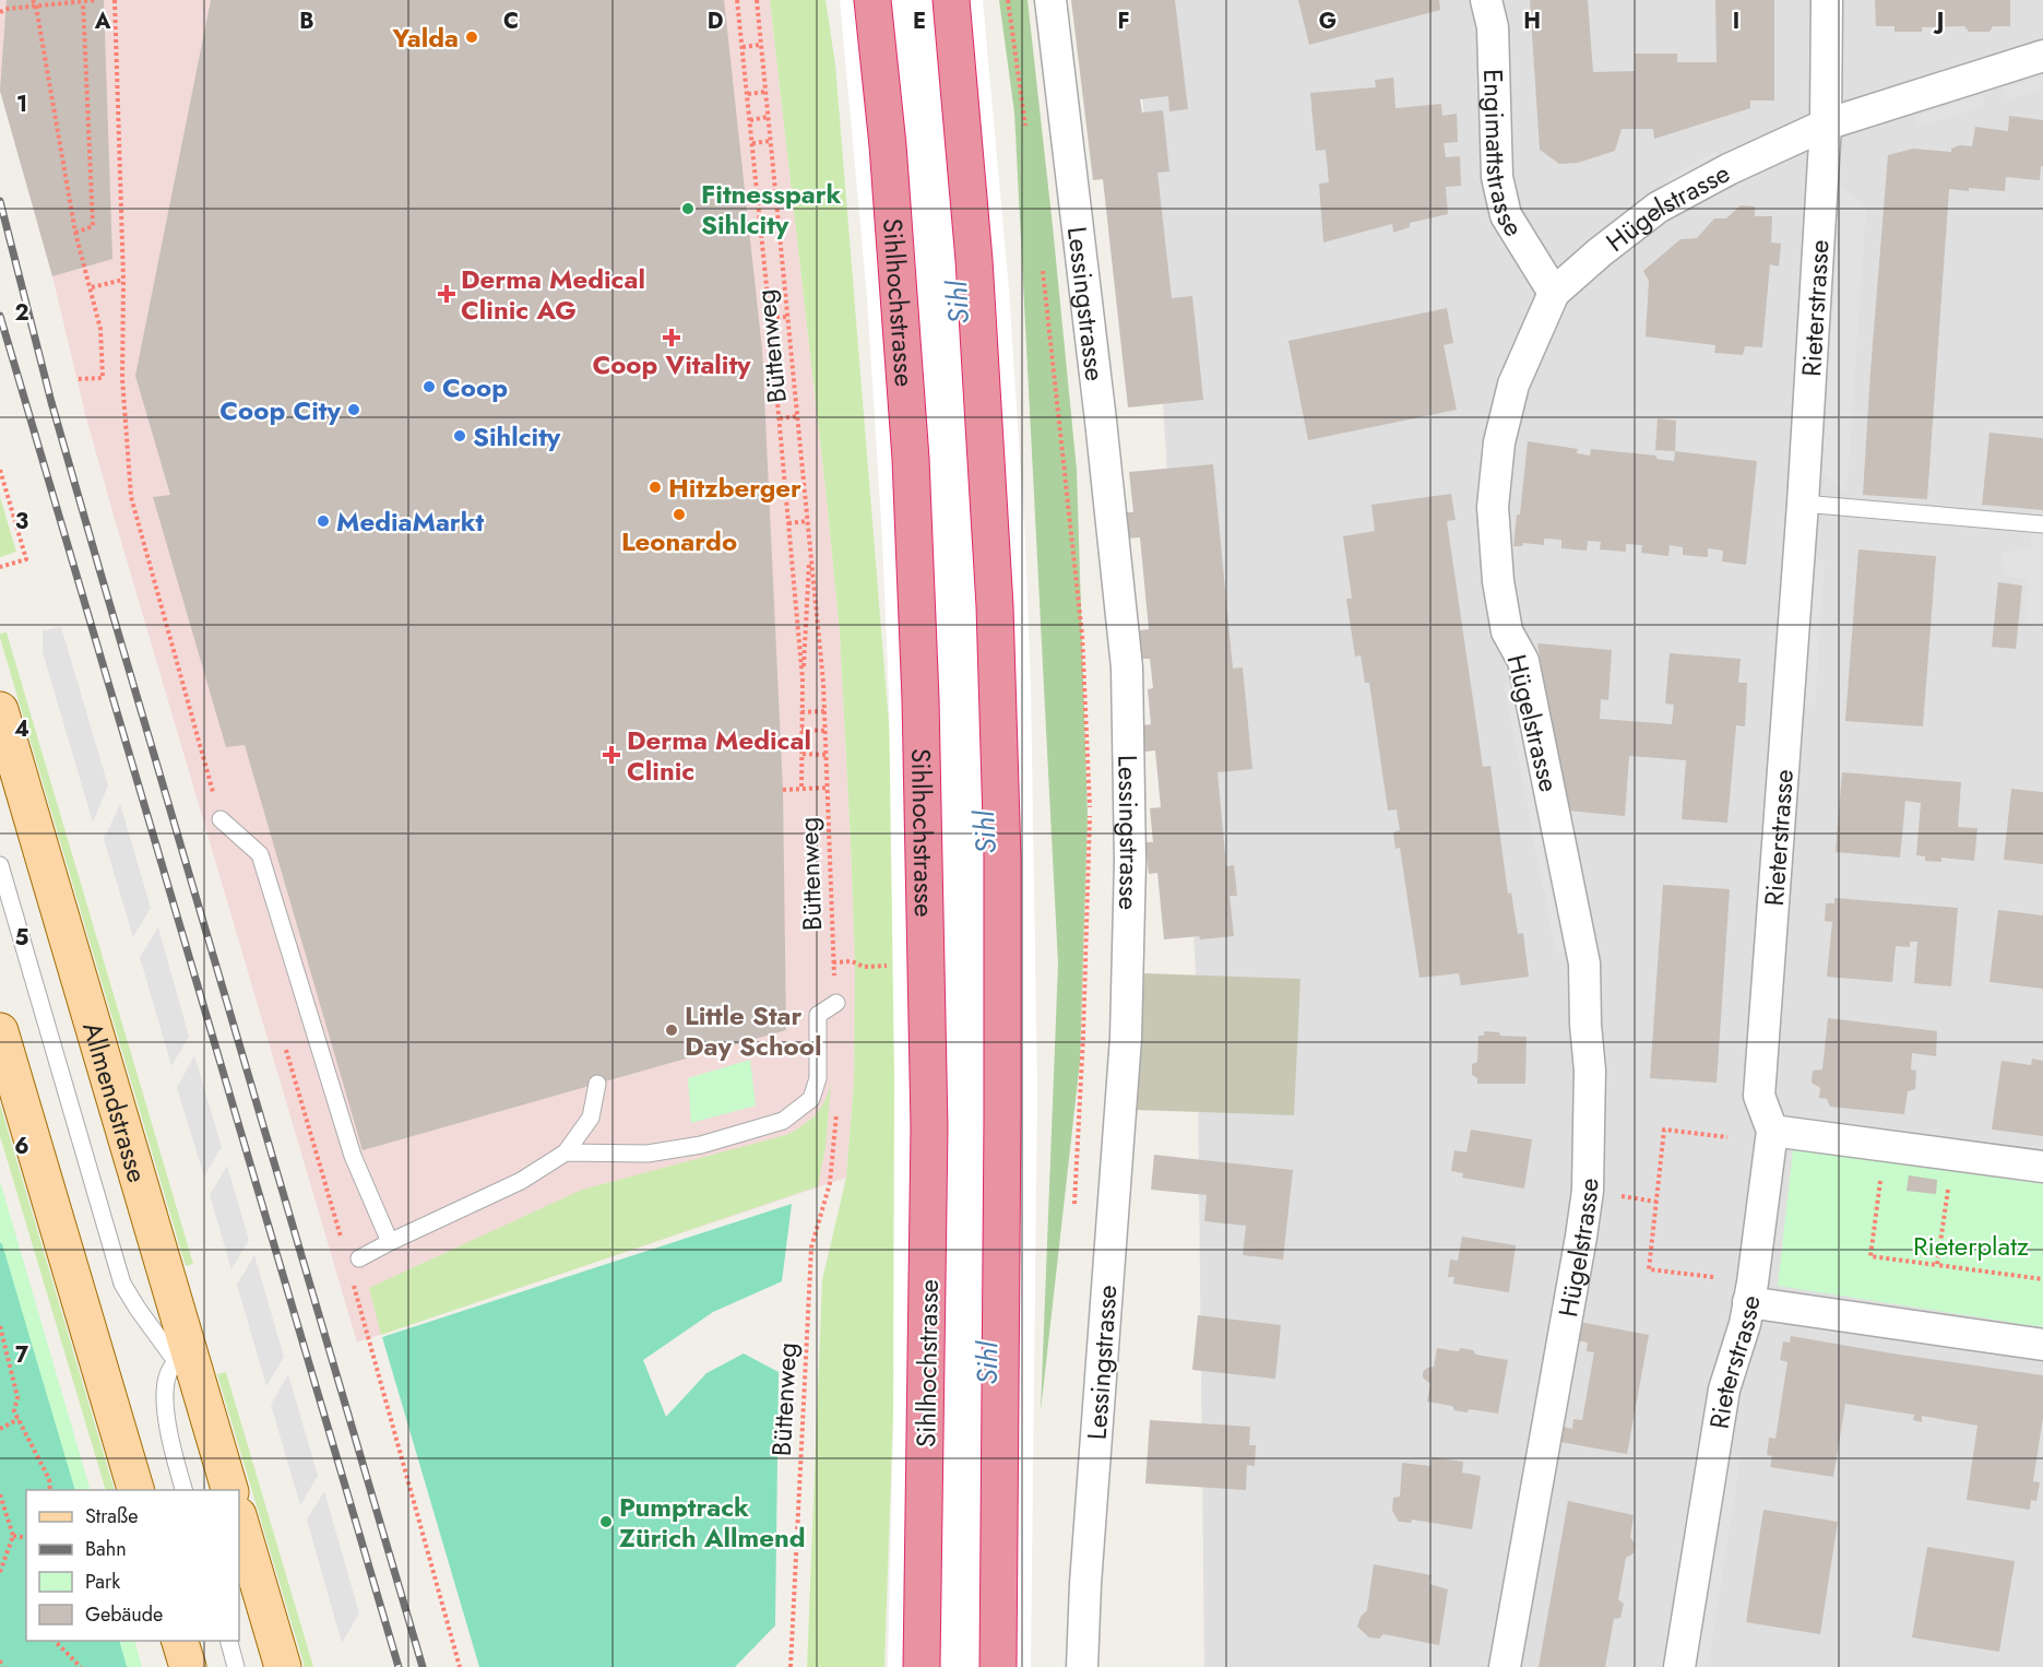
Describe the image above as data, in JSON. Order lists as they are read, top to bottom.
{
  "streets": {
    "highway": ["Sihlhochstrasse"],
    "main road": ["Allmendstrasse"],
    "street": [
      "Engimattstrasse",
      "Hügelstrasse",
      "Lessingstrasse",
      "Rieterstrasse"
    ],
    "path": ["Büttenweg"]
  },
  "crossings": [
    ["Engimattstrasse", "Hügelstrasse"],
    ["Hügelstrasse", "Rieterstrasse"]
  ],
  "water": ["Sihl"],
  "parks": ["Rieterplatz"],
  "places": {
    "other": [
      "Yalda",
      "Fitnesspark Sihlcity",
      "Coop",
      "Coop City",
      "Sihlcity",
      "Hitzberger",
      "Leonardo",
      "MediaMarkt",
      "Little Star Day School",
      "Pumptrack Zürich Allmend"
    ],
    "health": ["Derma Medical Clinic AG", "Coop Vitality", "Derma Medical Clinic"]
  },
  "legend": [
    "Straße",
    "Bahn",
    "Park",
    "Gebäude"
  ],
  "grid": {
    "columns": [
      "A",
      "B",
      "C",
      "D",
      "E",
      "F",
      "G",
      "H",
      "I",
      "J"
    ],
    "rows": [
      "1",
      "2",
      "3",
      "4",
      "5",
      "6",
      "7"
    ]
  }
}
